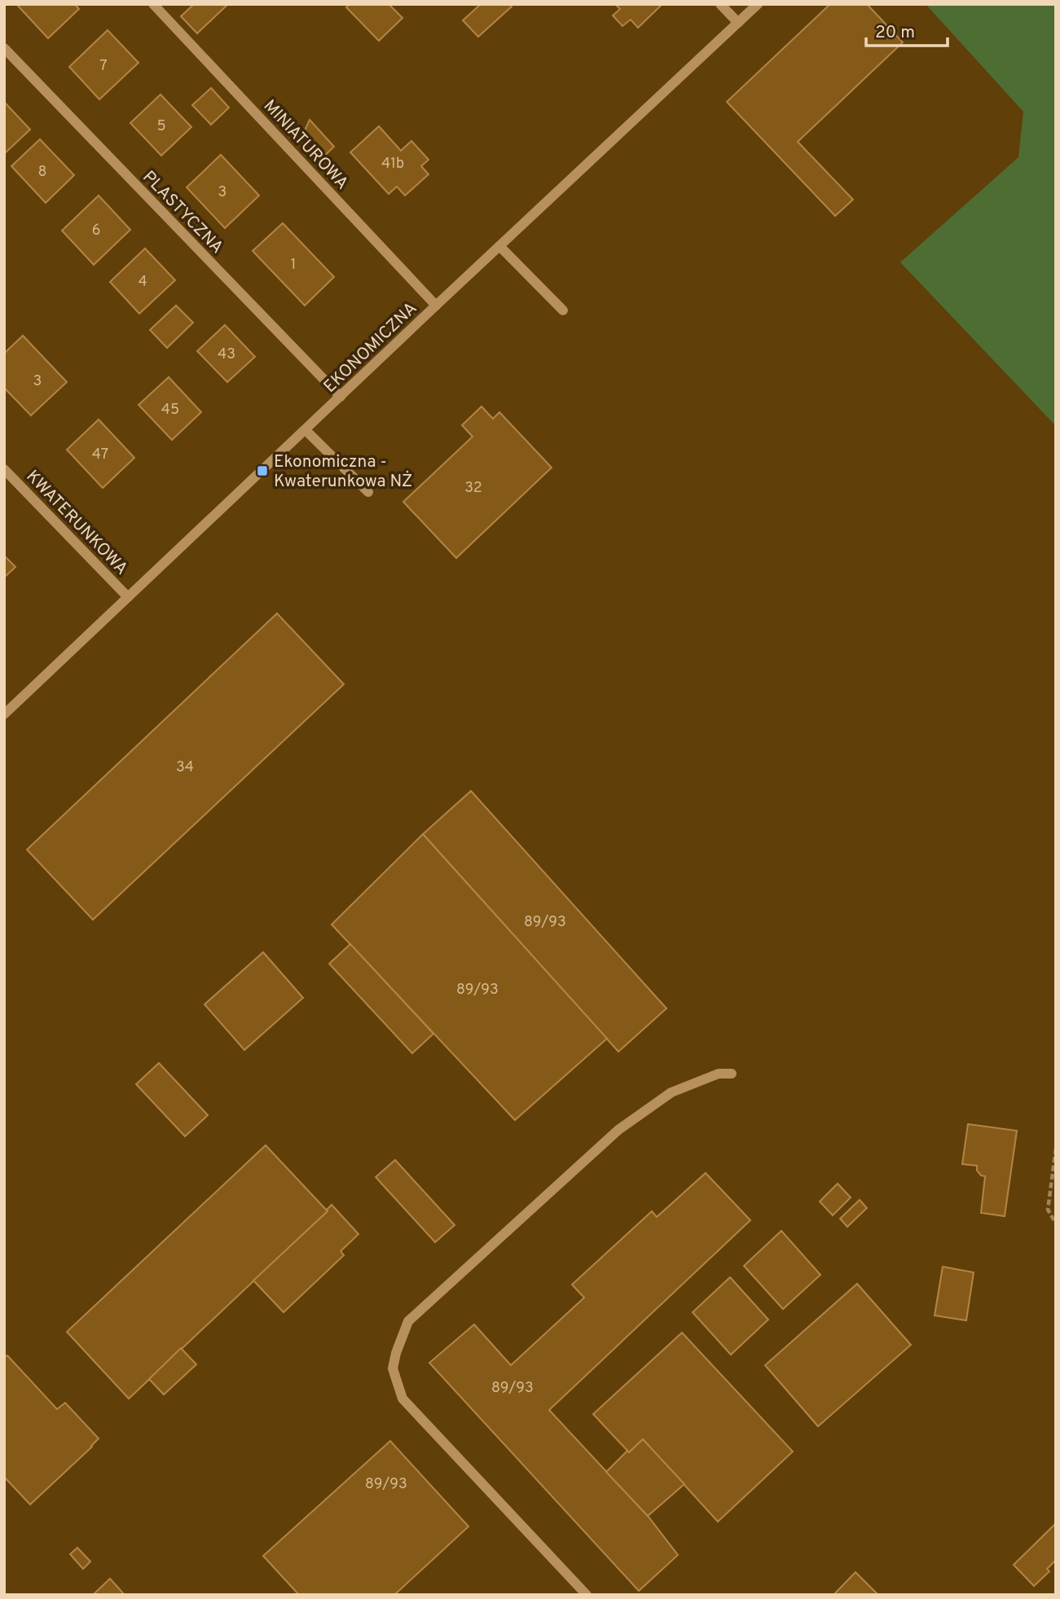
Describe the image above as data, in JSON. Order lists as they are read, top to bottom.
{
  "streets": {
    "street": [
      "MINIATUROWA",
      "PLASTYCZNA",
      "EKONOMICZNA",
      "KWATERUNKOWA"
    ]
  },
  "crossings": [
    ["MINIATUROWA", "EKONOMICZNA"],
    ["PLASTYCZNA", "EKONOMICZNA"],
    ["EKONOMICZNA", "KWATERUNKOWA"]
  ],
  "places": {
    "transit": ["Ekonomiczna - Kwaterunkowa NŻ"]
  },
  "house_numbers": [
    "7",
    "5",
    "41b",
    "8",
    "3",
    "6",
    "1",
    "4",
    "43",
    "3",
    "45",
    "47",
    "32",
    "34",
    "89/93",
    "89/93",
    "89/93",
    "89/93"
  ],
  "scale_bar": "20 m"
}
